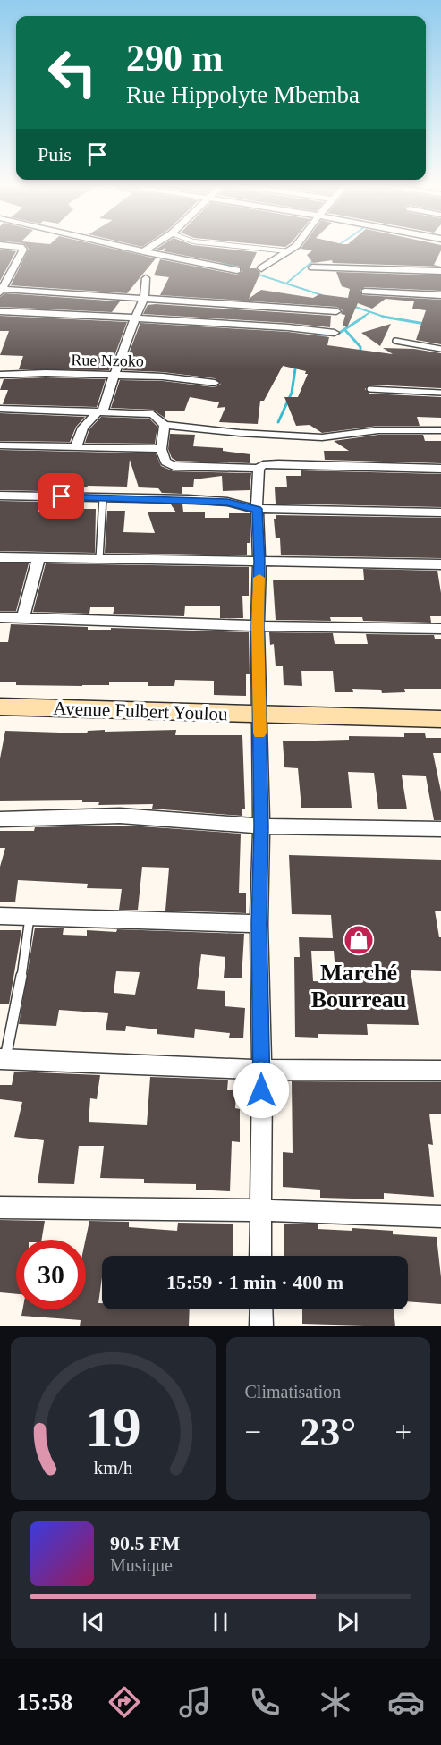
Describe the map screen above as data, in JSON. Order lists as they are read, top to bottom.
{
  "streets": {
    "main road": ["Avenue Fulbert Youlou"],
    "street": ["Rue Nzoko"]
  },
  "places": {
    "shop": ["Marché Bourreau"]
  },
  "page": {
    "turn": ["290 m", "Rue Hippolyte Mbemba"],
    "then": "Puis",
    "limit": "30",
    "trip": "15:59 · 1 min · 400 m",
    "tile": "Climatisation",
    "heat": ["−", "23°", "+"],
    "song": ["90.5 FM", "Musique"],
    "tabs": "15:58",
    "gauge": ["19", "km/h"]
  }
}
